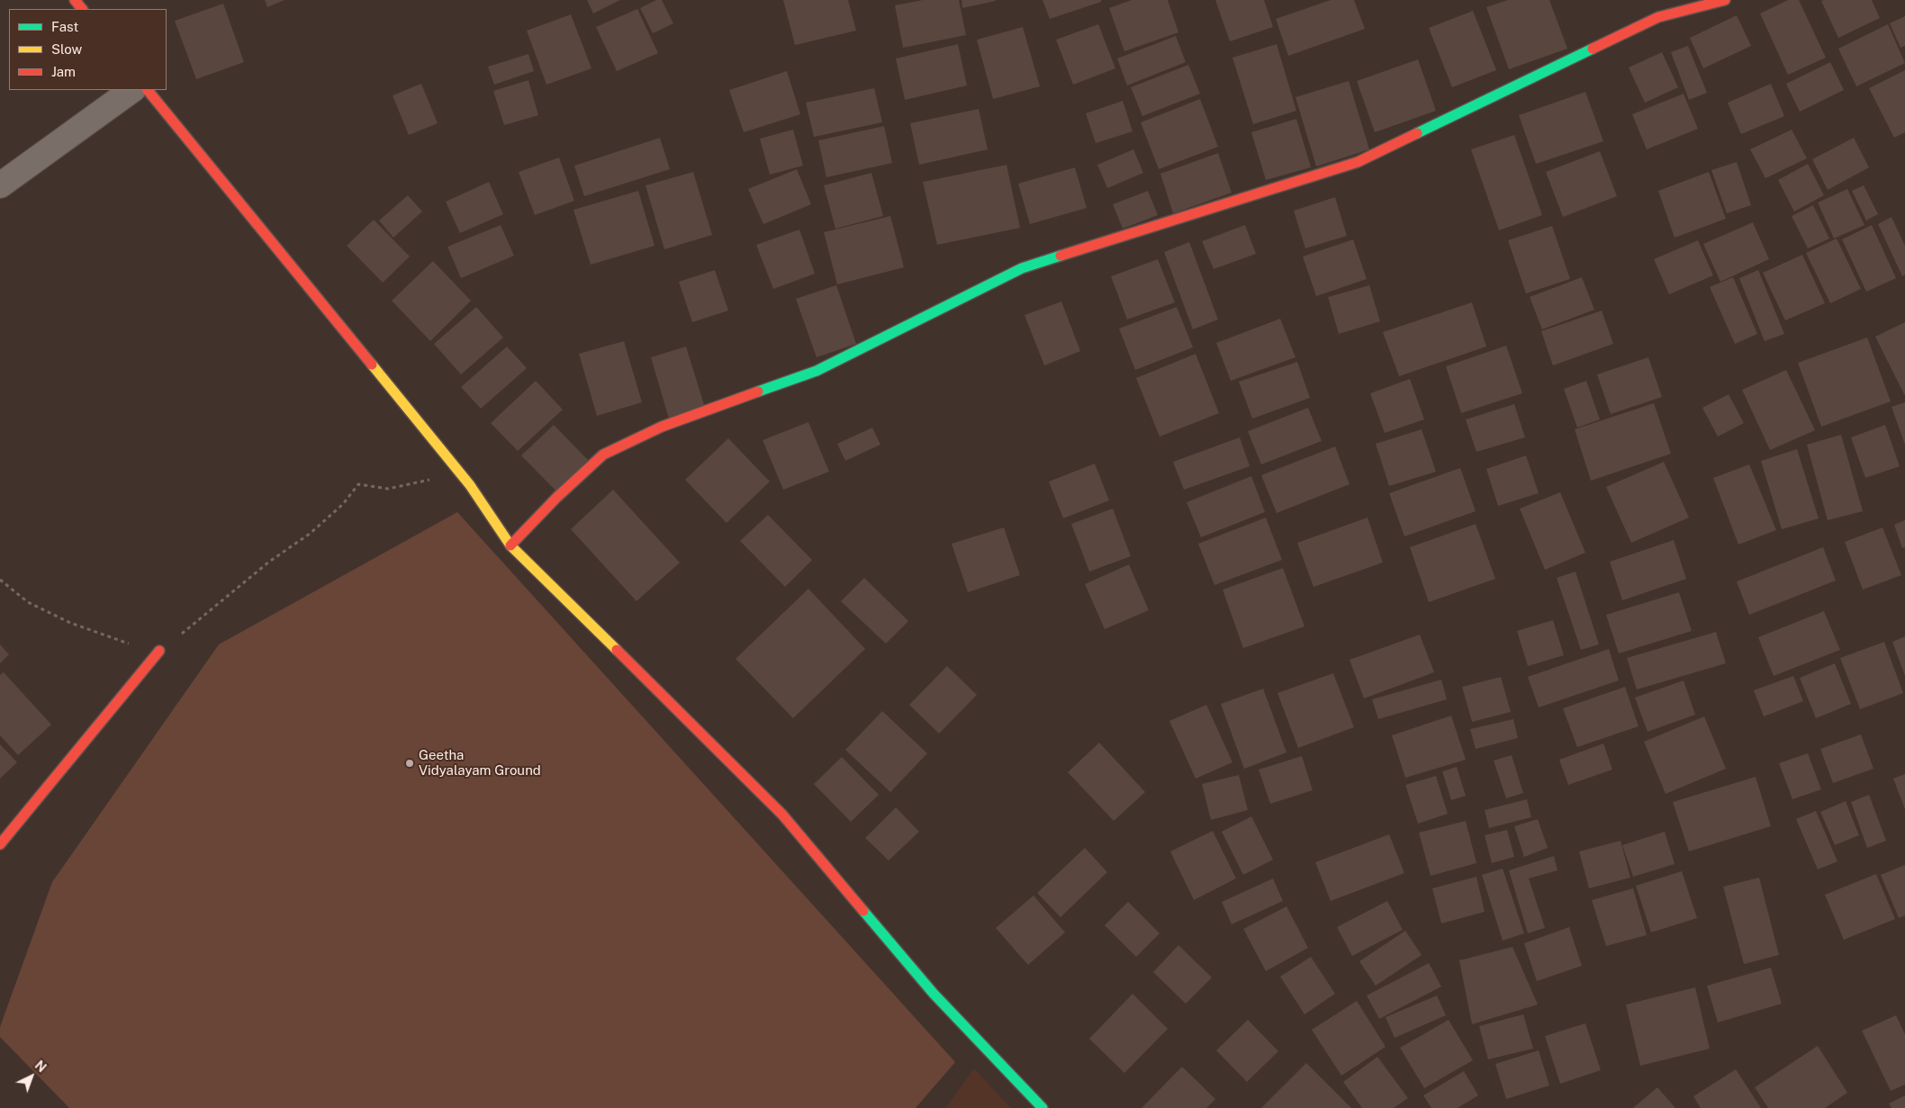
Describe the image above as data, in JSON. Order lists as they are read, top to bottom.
{
  "places": ["Geetha Vidyalayam Ground"],
  "legend": ["Fast", "Slow", "Jam"],
  "north": "top right"
}
